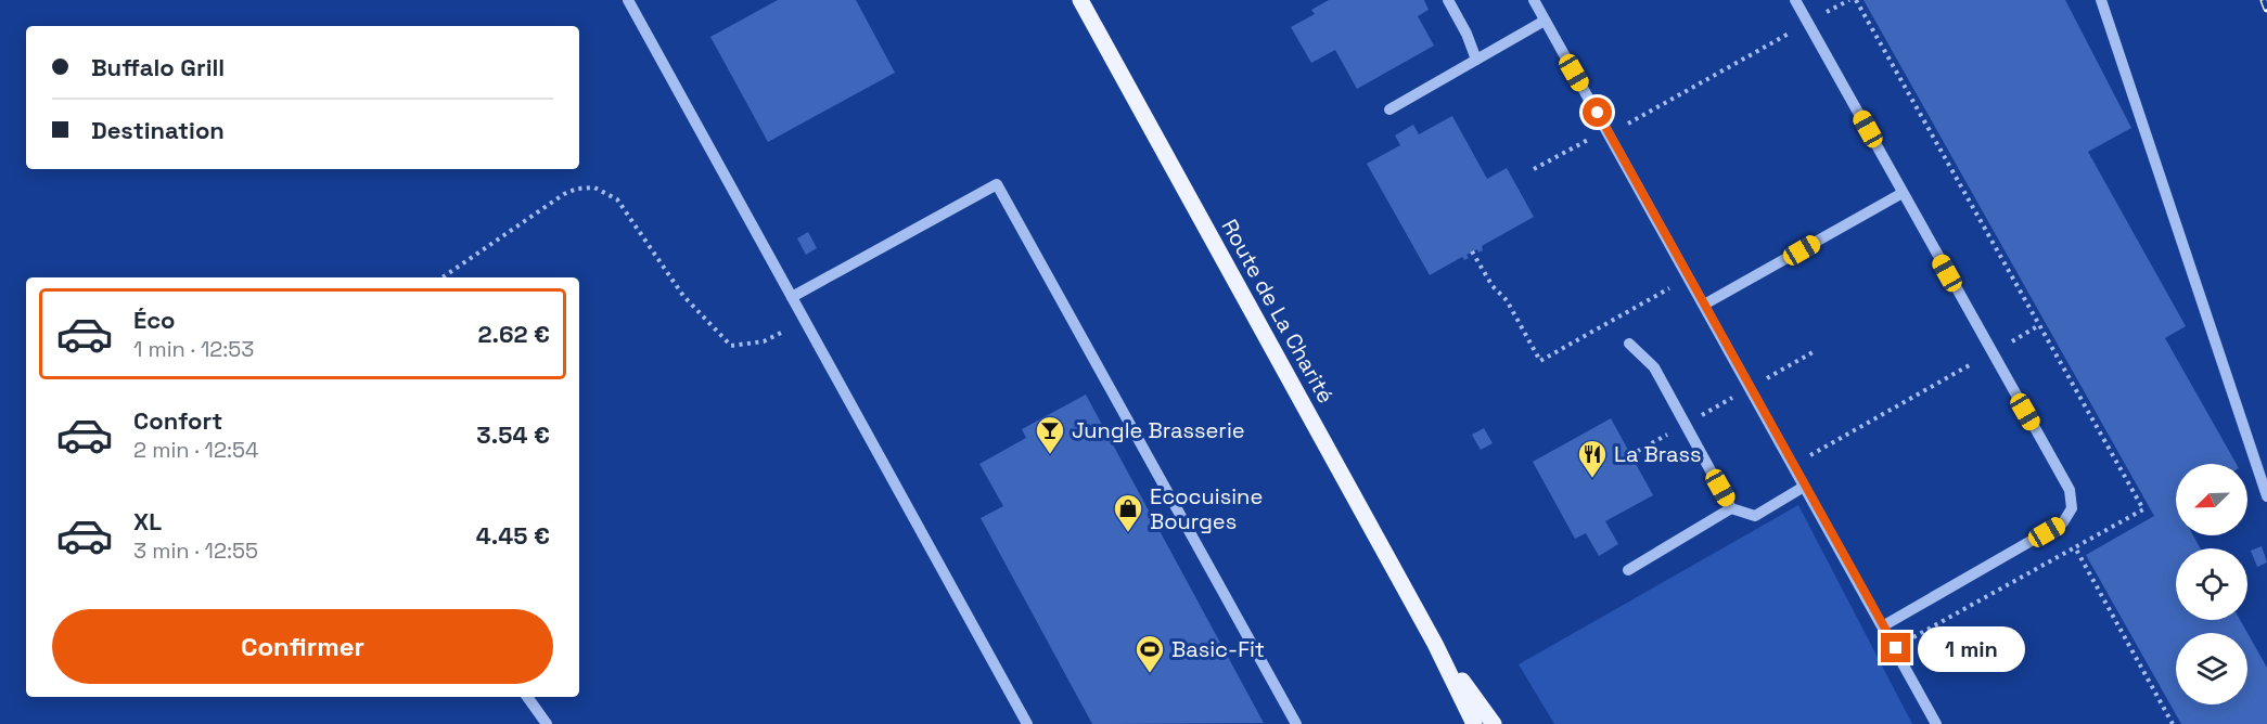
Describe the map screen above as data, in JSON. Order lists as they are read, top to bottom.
{
  "streets": {
    "main road": ["Route de La Charité"]
  },
  "places": {
    "bar": ["Jungle Brasserie"],
    "restaurant": ["La Brass"],
    "shop": ["Ecocuisine Bourges"],
    "sports": ["Basic-Fit"]
  },
  "north": "bottom left",
  "page": {
    "banner": ["Buffalo Grill", "Destination"],
    "list": [
      {
        "name": "Éco",
        "note": "1 min · 12:53",
        "value": "2.62 €"
      },
      {
        "name": "Confort",
        "note": "2 min · 12:54",
        "value": "3.54 €"
      },
      {
        "name": "XL",
        "note": "3 min · 12:55",
        "value": "4.45 €"
      }
    ],
    "buttons": "Confirmer",
    "bubble": "1 min"
  }
}
